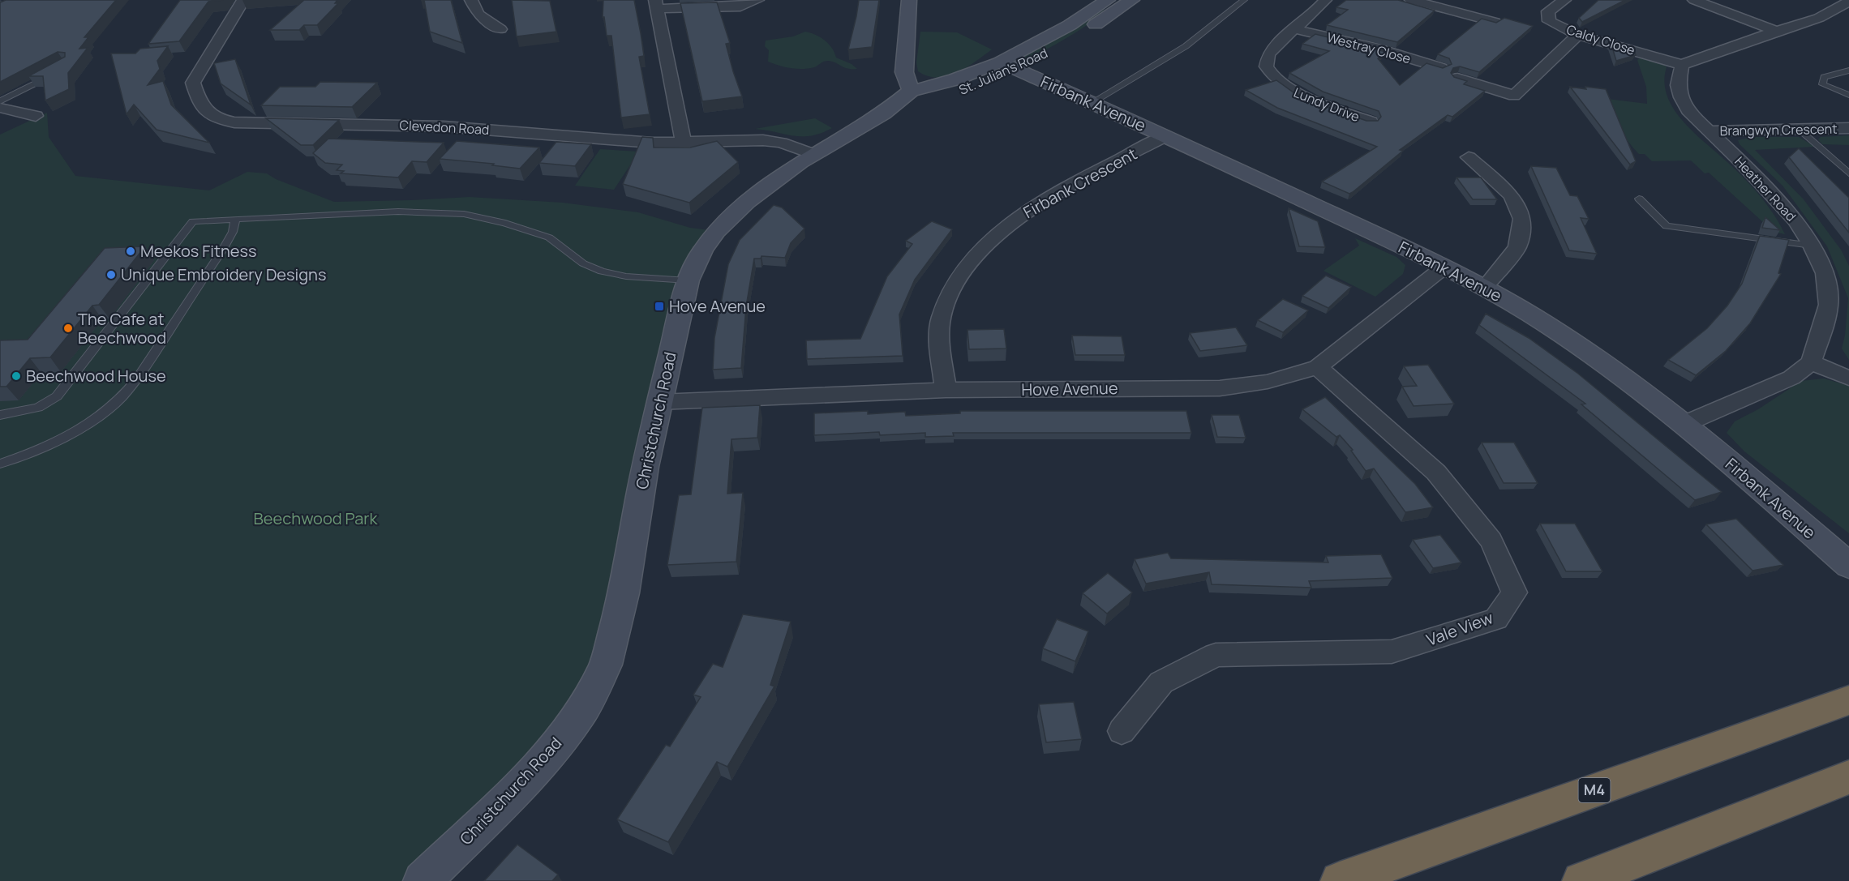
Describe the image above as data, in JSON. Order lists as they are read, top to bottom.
{
  "streets": {
    "highway": ["M4"],
    "street": [
      "Caldy Close",
      "Westray Close",
      "St. Julian's Road",
      "Firbank Avenue",
      "Lundy Drive",
      "Clevedon Road",
      "Brangwyn Crescent",
      "Firbank Crescent",
      "Heather Road",
      "Hove Avenue",
      "Christchurch Road",
      "Vale View"
    ]
  },
  "crossings": [
    ["Caldy Close", "Heather Road"],
    ["Westray Close", "Lundy Drive"],
    ["St. Julian's Road", "Firbank Avenue"],
    ["St. Julian's Road", "Christchurch Road"],
    ["Firbank Avenue", "Firbank Crescent"],
    ["Firbank Avenue", "Hove Avenue"],
    ["Clevedon Road", "Christchurch Road"],
    ["Brangwyn Crescent", "Heather Road"],
    ["Firbank Crescent", "Hove Avenue"],
    ["Hove Avenue", "Christchurch Road"],
    ["Hove Avenue", "Vale View"]
  ],
  "parks": ["Beechwood Park"],
  "places": {
    "other": [
      "Meekos Fitness",
      "Unique Embroidery Designs",
      "The Cafe at Beechwood",
      "Beechwood House"
    ],
    "transit": ["Hove Avenue"]
  }
}
